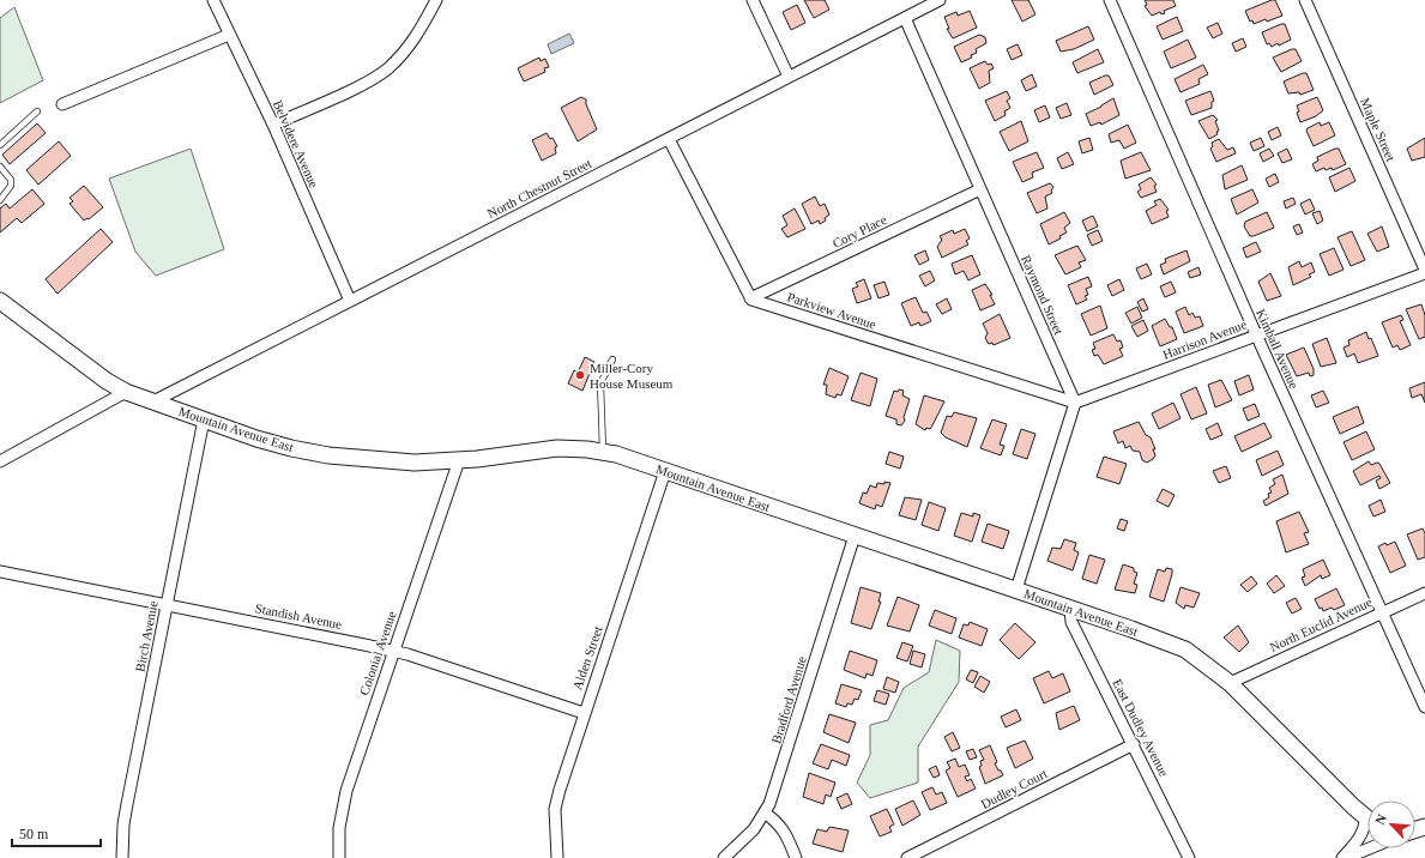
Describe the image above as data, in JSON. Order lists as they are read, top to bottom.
{
  "streets": {
    "street": [
      "Maple Street",
      "Belvidere Avenue",
      "North Chestnut Street",
      "Cory Place",
      "Raymond Street",
      "Parkview Avenue",
      "Harrison Avenue",
      "Kimball Avenue",
      "Mountain Avenue East",
      "Standish Avenue",
      "North Euclid Avenue",
      "Birch Avenue",
      "Colonial Avenue",
      "Alden Street",
      "Bradford Avenue",
      "East Dudley Avenue",
      "Dudley Court"
    ]
  },
  "crossings": [
    ["Maple Street", "Harrison Avenue"],
    ["Belvidere Avenue", "North Chestnut Street"],
    ["North Chestnut Street", "Raymond Street"],
    ["North Chestnut Street", "Mountain Avenue East"],
    ["Cory Place", "Raymond Street"],
    ["Cory Place", "Parkview Avenue"],
    ["Raymond Street", "Parkview Avenue"],
    ["Raymond Street", "Harrison Avenue"],
    ["Parkview Avenue", "Harrison Avenue"],
    ["Harrison Avenue", "Kimball Avenue"],
    ["Kimball Avenue", "North Euclid Avenue"],
    ["Mountain Avenue East", "North Euclid Avenue"],
    ["Mountain Avenue East", "Birch Avenue"],
    ["Mountain Avenue East", "Colonial Avenue"],
    ["Mountain Avenue East", "Alden Street"],
    ["Mountain Avenue East", "Bradford Avenue"],
    ["Mountain Avenue East", "East Dudley Avenue"],
    ["Standish Avenue", "Birch Avenue"],
    ["Standish Avenue", "Colonial Avenue"],
    ["Standish Avenue", "Alden Street"],
    ["East Dudley Avenue", "Dudley Court"]
  ],
  "places": ["Miller-Cory House Museum"],
  "scale_bar": "50 m",
  "north": "top left"
}
